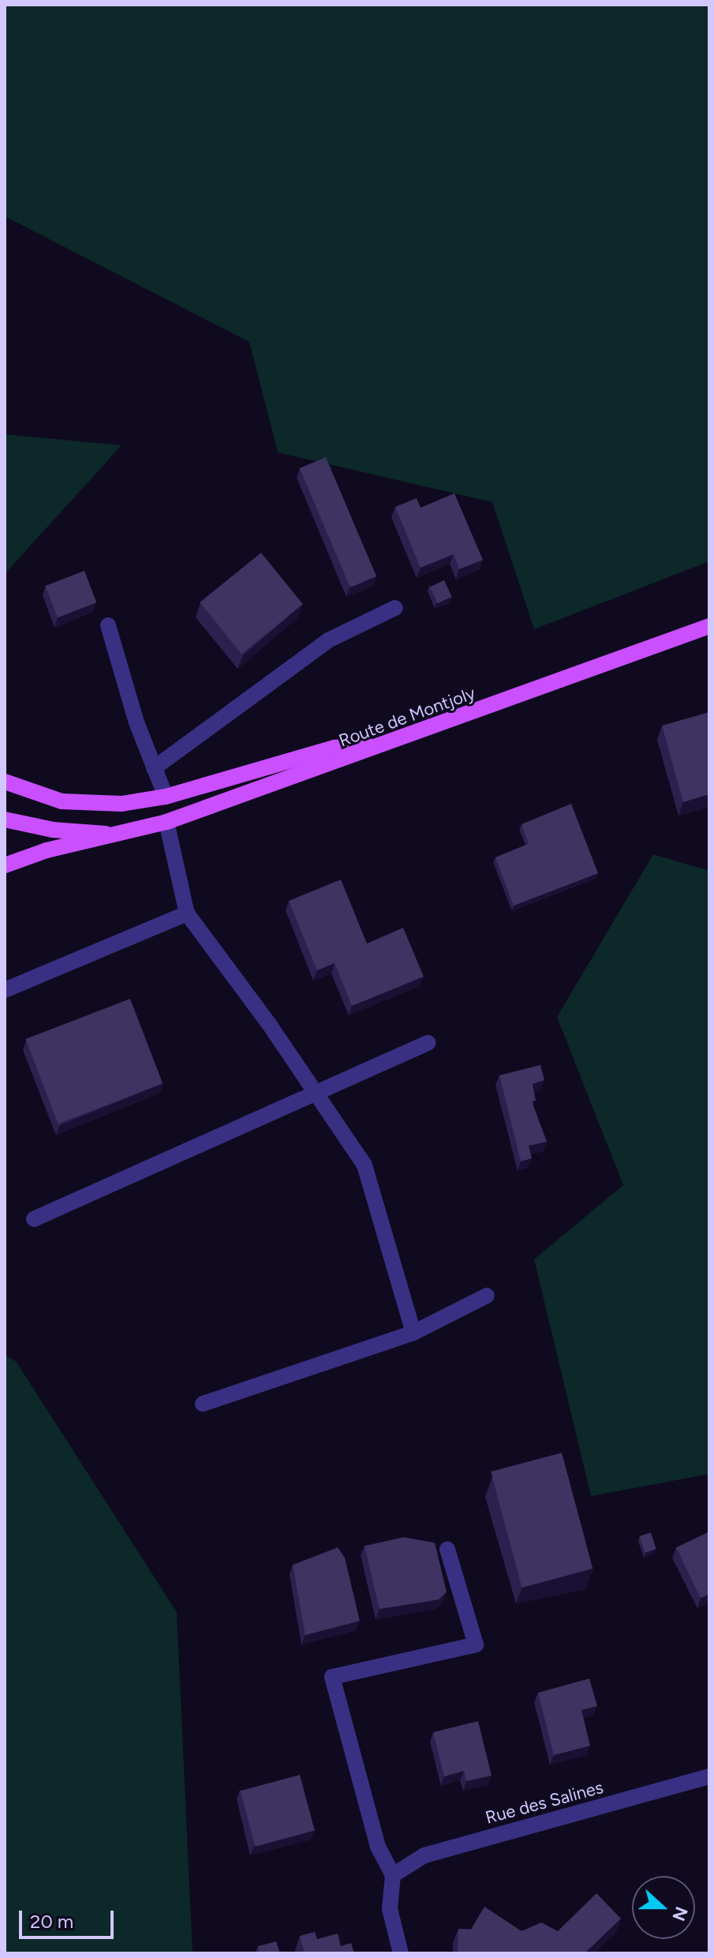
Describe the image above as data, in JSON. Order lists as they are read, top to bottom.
{
  "streets": {
    "main road": ["Route de Montjoly"],
    "street": ["Rue des Salines"]
  },
  "scale_bar": "20 m",
  "north": "right"
}
